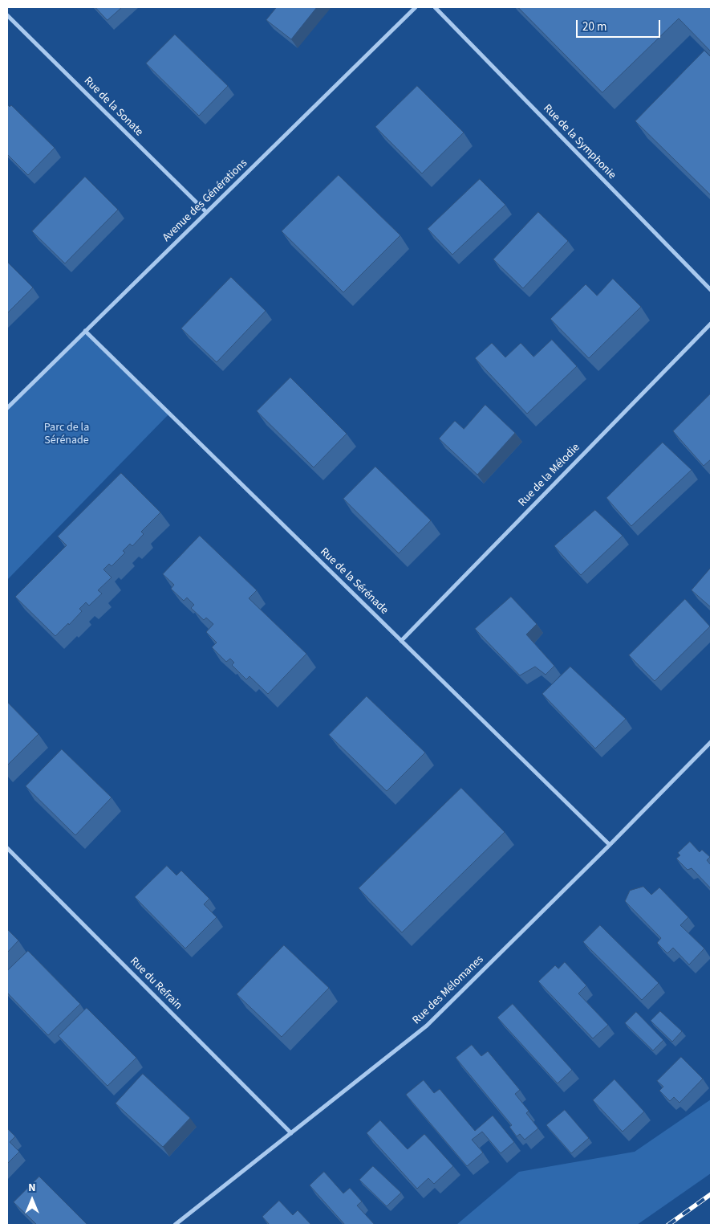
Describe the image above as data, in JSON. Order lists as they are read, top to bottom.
{
  "streets": {
    "street": [
      "Rue de la Sonate",
      "Rue de la Symphonie",
      "Avenue des Générations",
      "Rue de la Mélodie",
      "Rue de la Sérénade",
      "Rue du Refrain",
      "Rue des Mélomanes"
    ]
  },
  "crossings": [
    ["Rue de la Sonate", "Avenue des Générations"],
    ["Avenue des Générations", "Rue de la Sérénade"],
    ["Rue de la Mélodie", "Rue de la Sérénade"],
    ["Rue de la Sérénade", "Rue des Mélomanes"],
    ["Rue du Refrain", "Rue des Mélomanes"]
  ],
  "parks": ["Parc de la Sérénade"],
  "scale_bar": "20 m",
  "north": "top"
}
